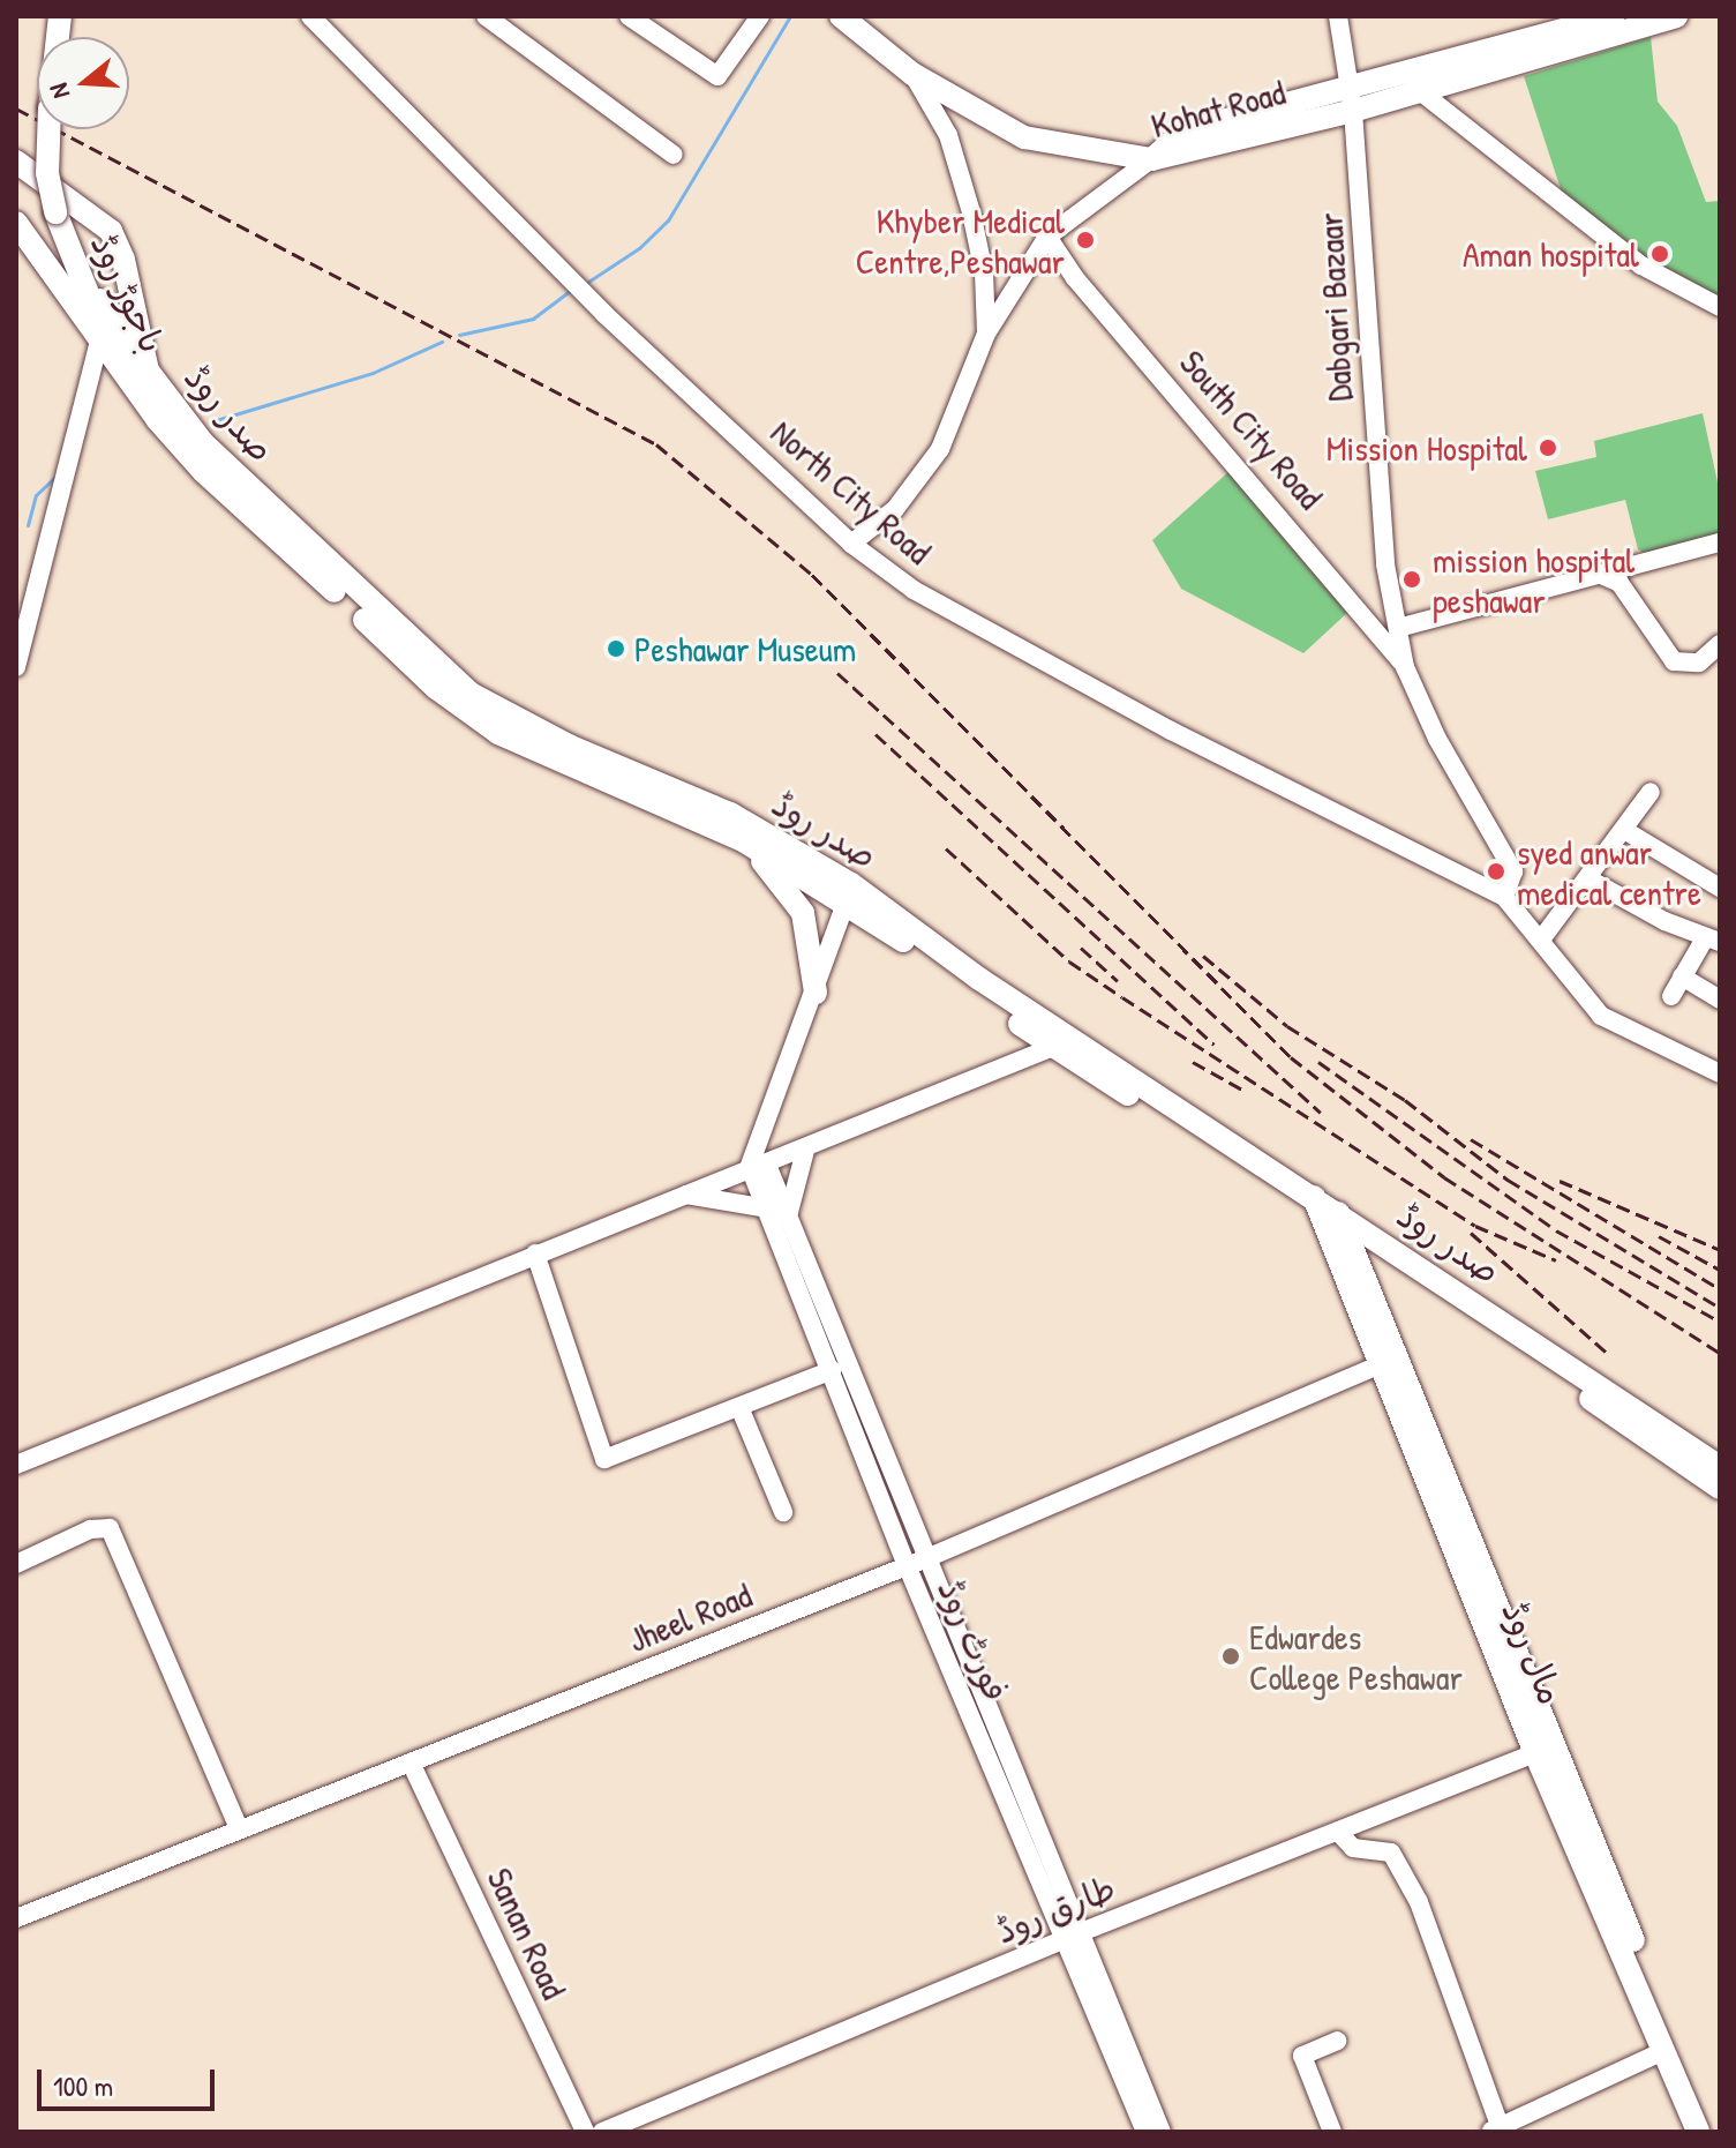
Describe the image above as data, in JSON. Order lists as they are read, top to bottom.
{
  "streets": {
    "main road": ["باجوڑ روڈ", "صدر روڈ", "مال روڈ"],
    "street": [
      "Kohat Road",
      "Dabgari Bazaar",
      "South City Road",
      "North City Road",
      "Jheel Road",
      "فورٹ روڈ",
      "طارق روڈ",
      "Sanan Road"
    ]
  },
  "crossings": [
    ["Kohat Road", "South City Road"],
    ["Kohat Road", "North City Road"],
    ["باجوڑ روڈ", "صدر روڈ"],
    ["Dabgari Bazaar", "South City Road"],
    ["Dabgari Bazaar", "North City Road"],
    ["صدر روڈ", "مال روڈ"],
    ["Jheel Road", "فورٹ روڈ"],
    ["Jheel Road", "مال روڈ"],
    ["Jheel Road", "Sanan Road"],
    ["فورٹ روڈ", "طارق روڈ"],
    ["مال روڈ", "طارق روڈ"]
  ],
  "places": [
    "Khyber Medical Centre,Peshawar",
    "Aman hospital",
    "Mission Hospital",
    "mission hospital peshawar",
    "Peshawar Museum",
    "syed anwar medical centre",
    "Edwardes College Peshawar"
  ],
  "scale_bar": "100 m",
  "north": "left"
}
